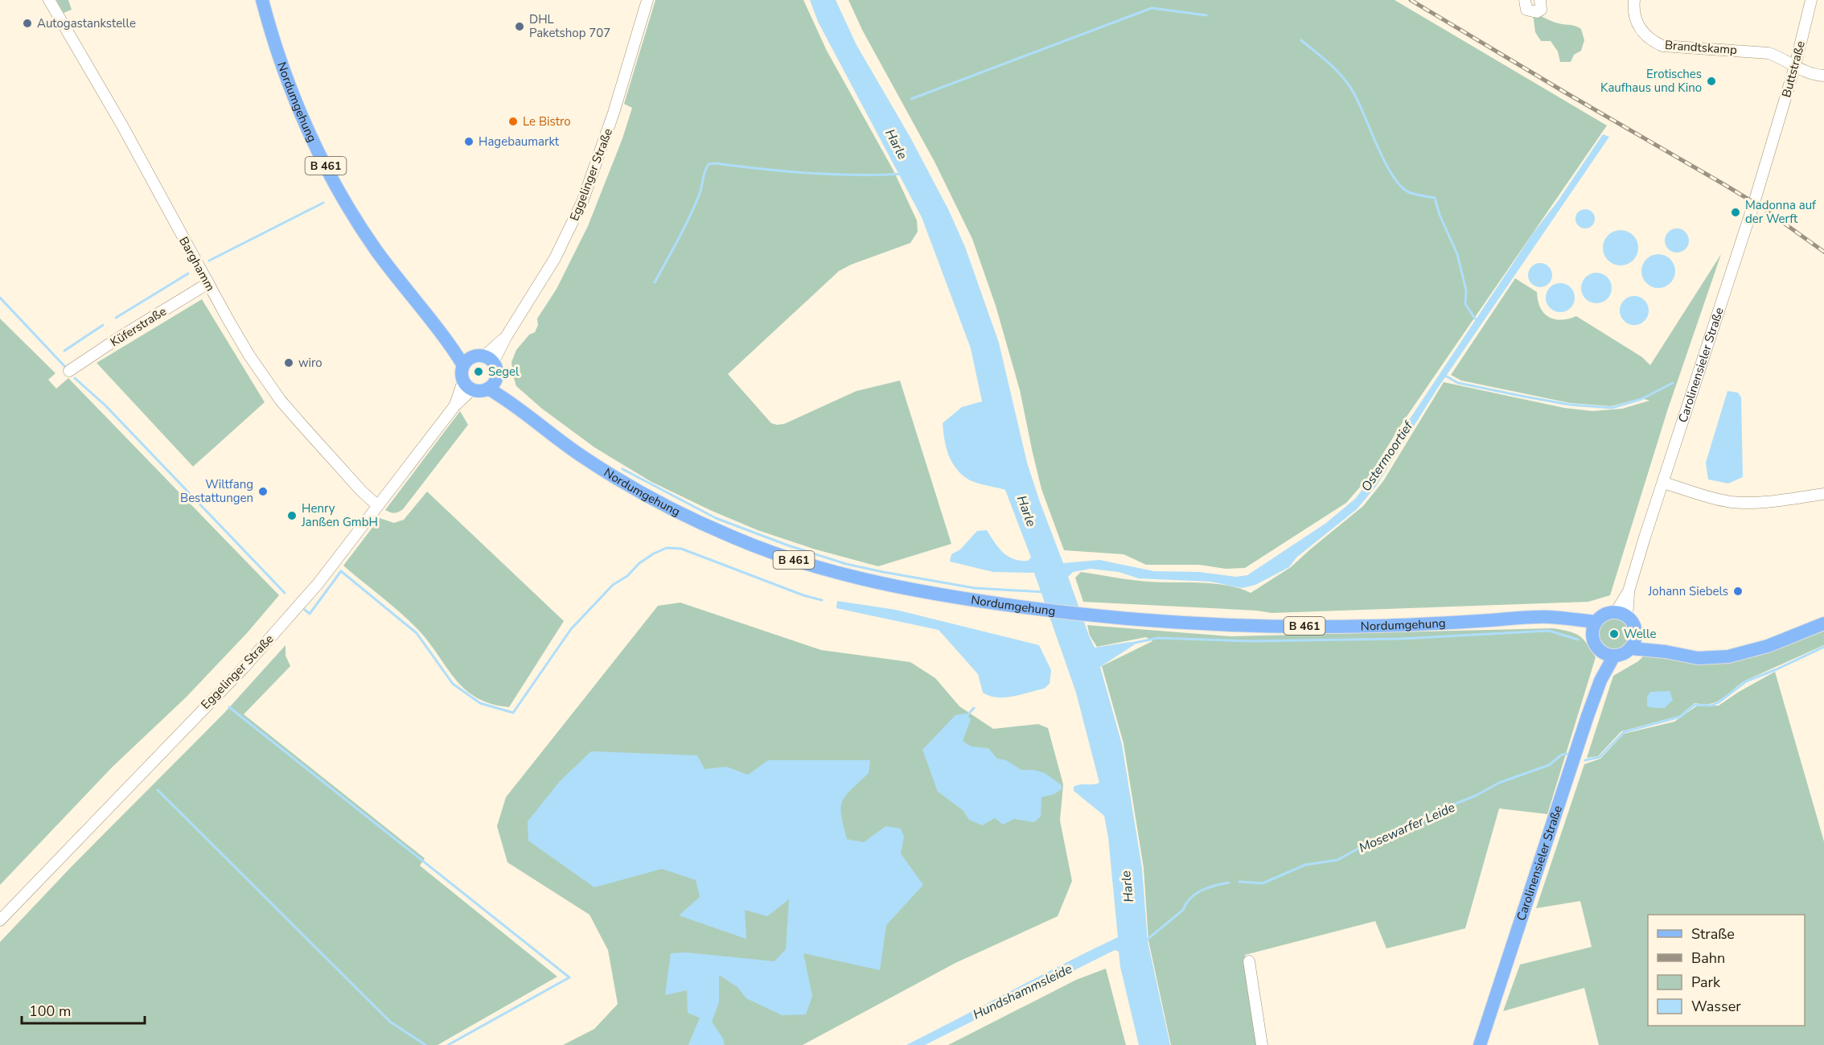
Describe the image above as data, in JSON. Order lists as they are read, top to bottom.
{
  "streets": {
    "main road": ["Nordumgehung", "B 461", "Carolinensieler Straße"],
    "street": [
      "Brandtskamp",
      "Buttstraße",
      "Eggelinger Straße",
      "Barghamm",
      "Küferstraße"
    ]
  },
  "crossings": [
    ["Brandtskamp", "Buttstraße"],
    ["Buttstraße", "Carolinensieler Straße"],
    ["Nordumgehung", "Eggelinger Straße"],
    ["Nordumgehung", "Carolinensieler Straße"],
    ["Eggelinger Straße", "Barghamm"],
    ["Barghamm", "Küferstraße"]
  ],
  "water": [
    "Harle",
    "Ostermoortief",
    "Mosewarfer Leide",
    "Hundshammsleide"
  ],
  "places": [
    "Autogastankstelle",
    "DHL Paketshop 707",
    "Erotisches Kaufhaus und Kino",
    "Le Bistro",
    "Hagebaumarkt",
    "Madonna auf der Werft",
    "wiro",
    "Segel",
    "Wiltfang Bestattungen",
    "Henry Janßen GmbH",
    "Johann Siebels",
    "Welle"
  ],
  "legend": [
    "Straße",
    "Bahn",
    "Park",
    "Wasser"
  ],
  "scale_bar": "100 m"
}
